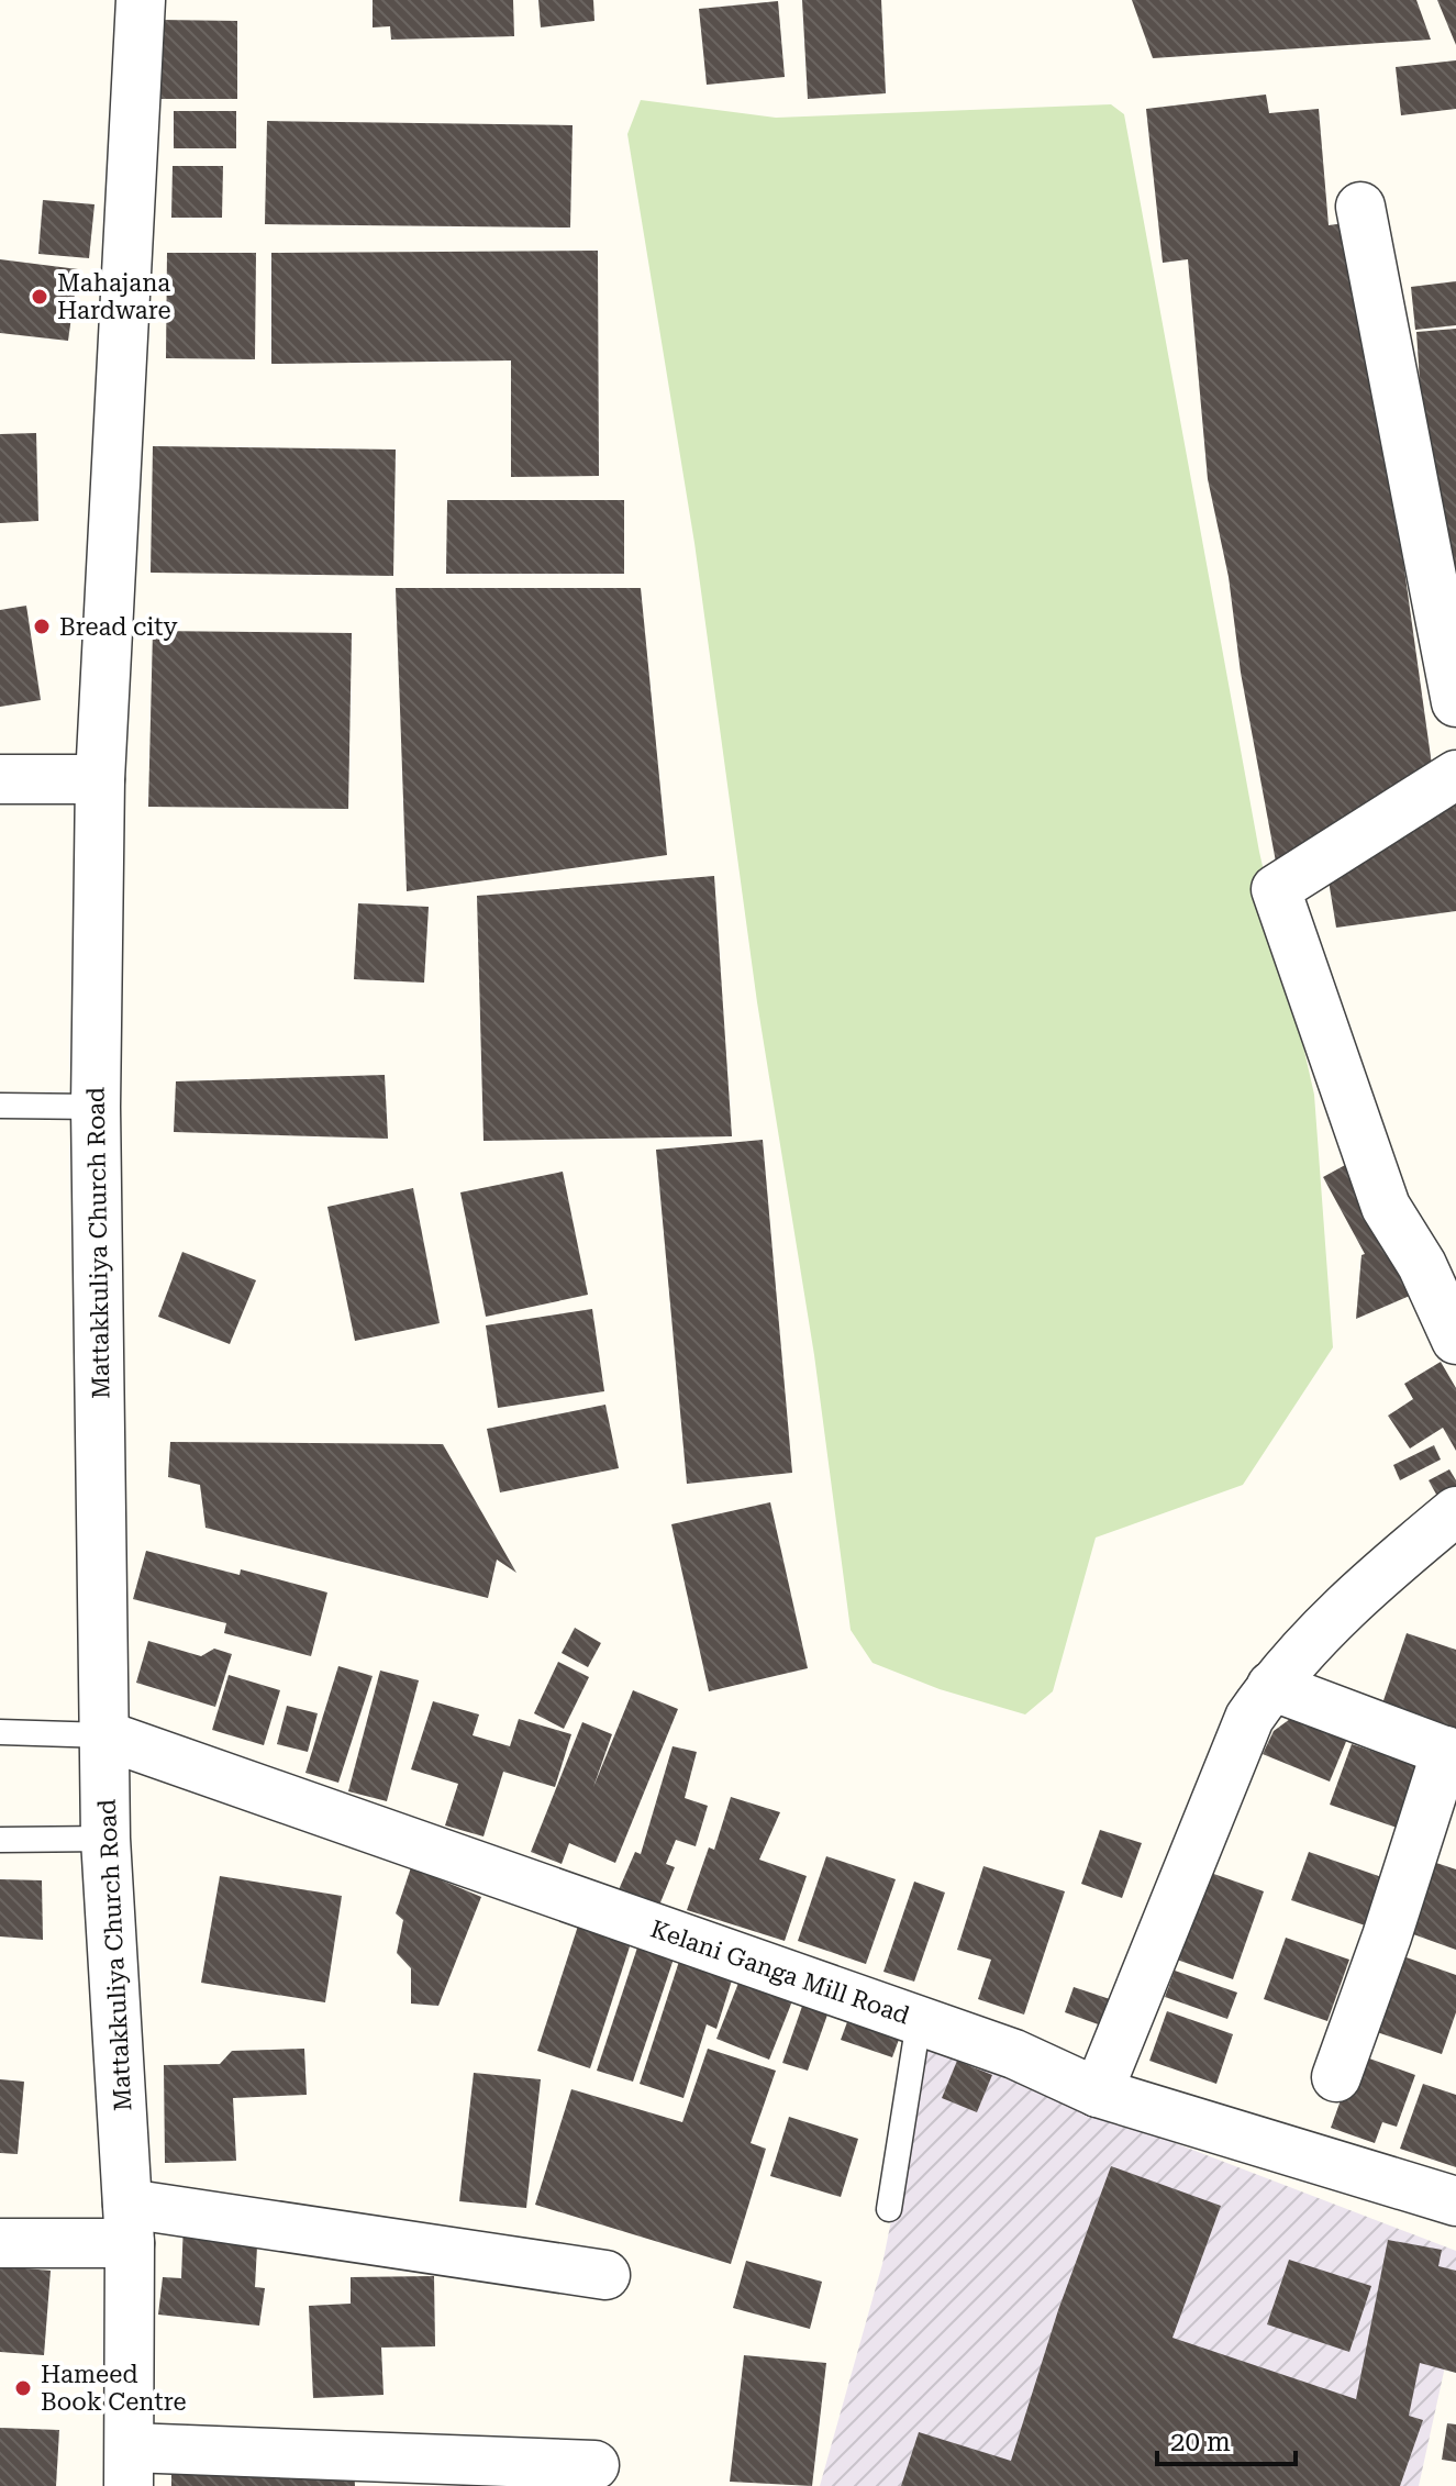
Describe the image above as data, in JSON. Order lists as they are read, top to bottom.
{
  "streets": {
    "street": ["Mattakkuliya Church Road", "Kelani Ganga Mill Road"]
  },
  "crossings": [
    ["Mattakkuliya Church Road", "Kelani Ganga Mill Road"]
  ],
  "places": ["Mahajana Hardware", "Bread city", "Hameed Book Centre"],
  "scale_bar": "20 m"
}
